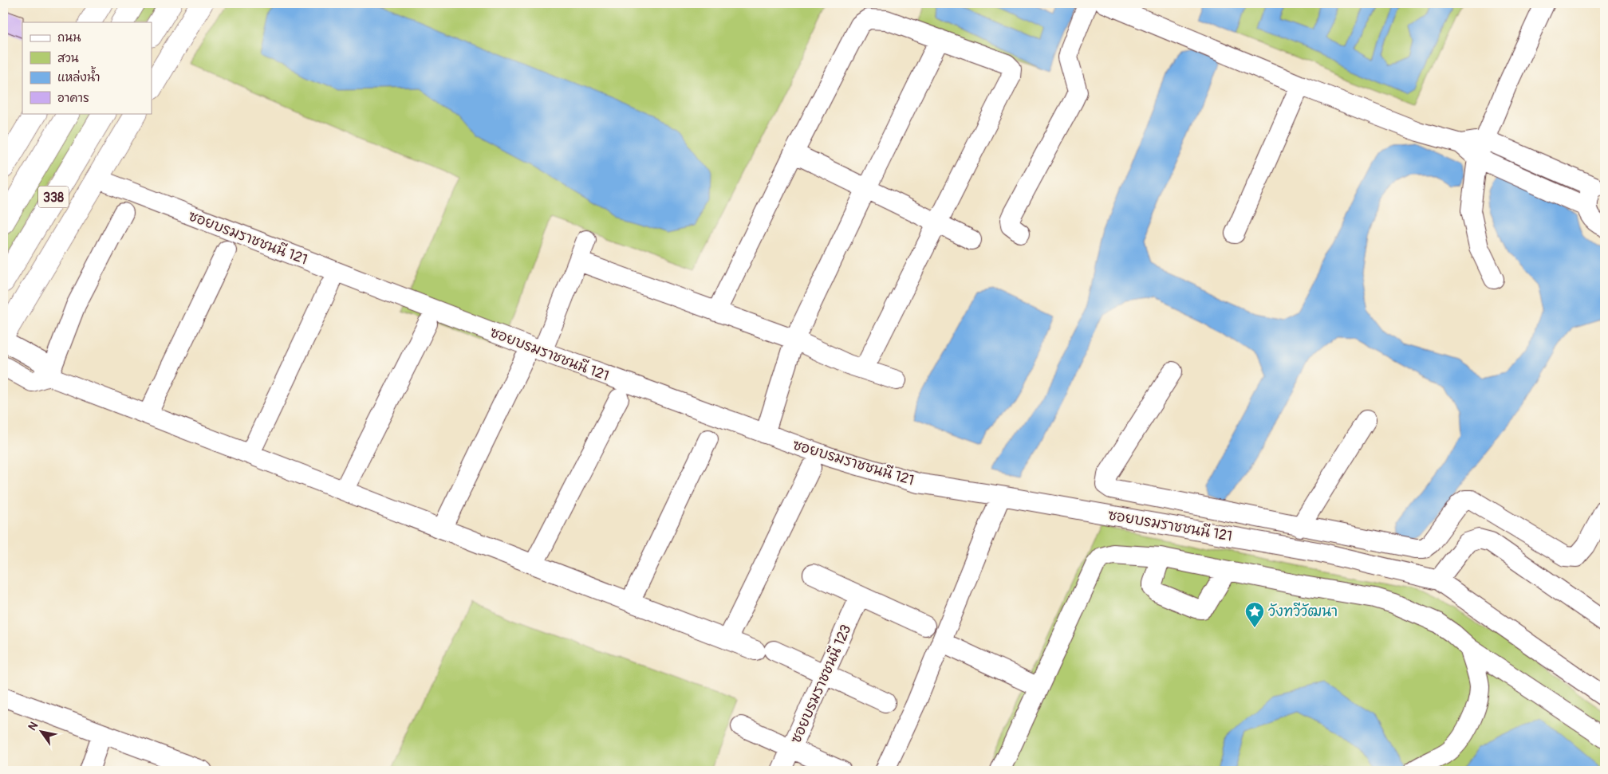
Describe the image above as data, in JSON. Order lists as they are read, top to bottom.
{
  "streets": {
    "main road": ["338"],
    "street": ["ซอยบรมราชชนนี 121", "ซอยบรมราชชนนี 123"]
  },
  "crossings": [
    ["338", "ซอยบรมราชชนนี 121"]
  ],
  "places": {
    "place": ["วังทวีวัฒนา"]
  },
  "legend": [
    "ถนน",
    "สวน",
    "แหล่งน้ำ",
    "อาคาร"
  ],
  "north": "top left"
}
